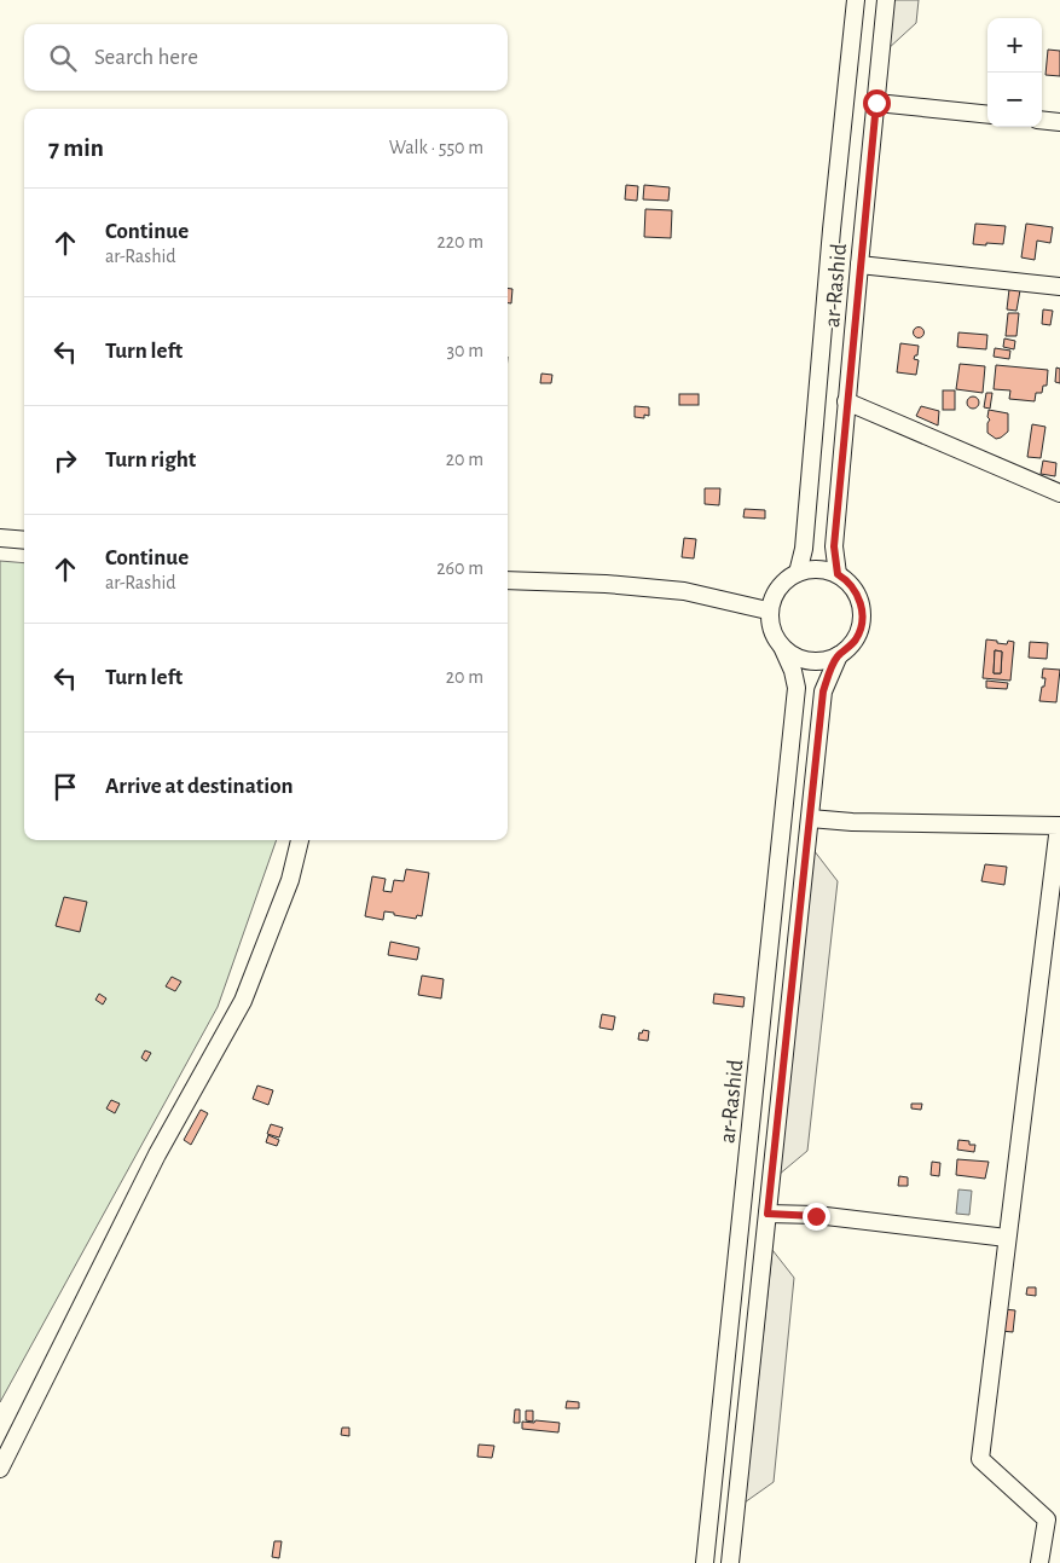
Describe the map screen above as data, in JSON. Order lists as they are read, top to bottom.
{
  "streets": {
    "street": ["ar-Rashid"]
  },
  "page": {
    "map_buttons": ["+", "−"],
    "search": "Search here",
    "heading": ["7 min", "Walk · 550 m"],
    "list": [
      ["Continue", "ar-Rashid", "220 m"],
      ["Turn left", "30 m"],
      ["Turn right", "20 m"],
      ["Continue", "ar-Rashid", "260 m"],
      ["Turn left", "20 m"],
      "Arrive at destination"
    ]
  }
}
